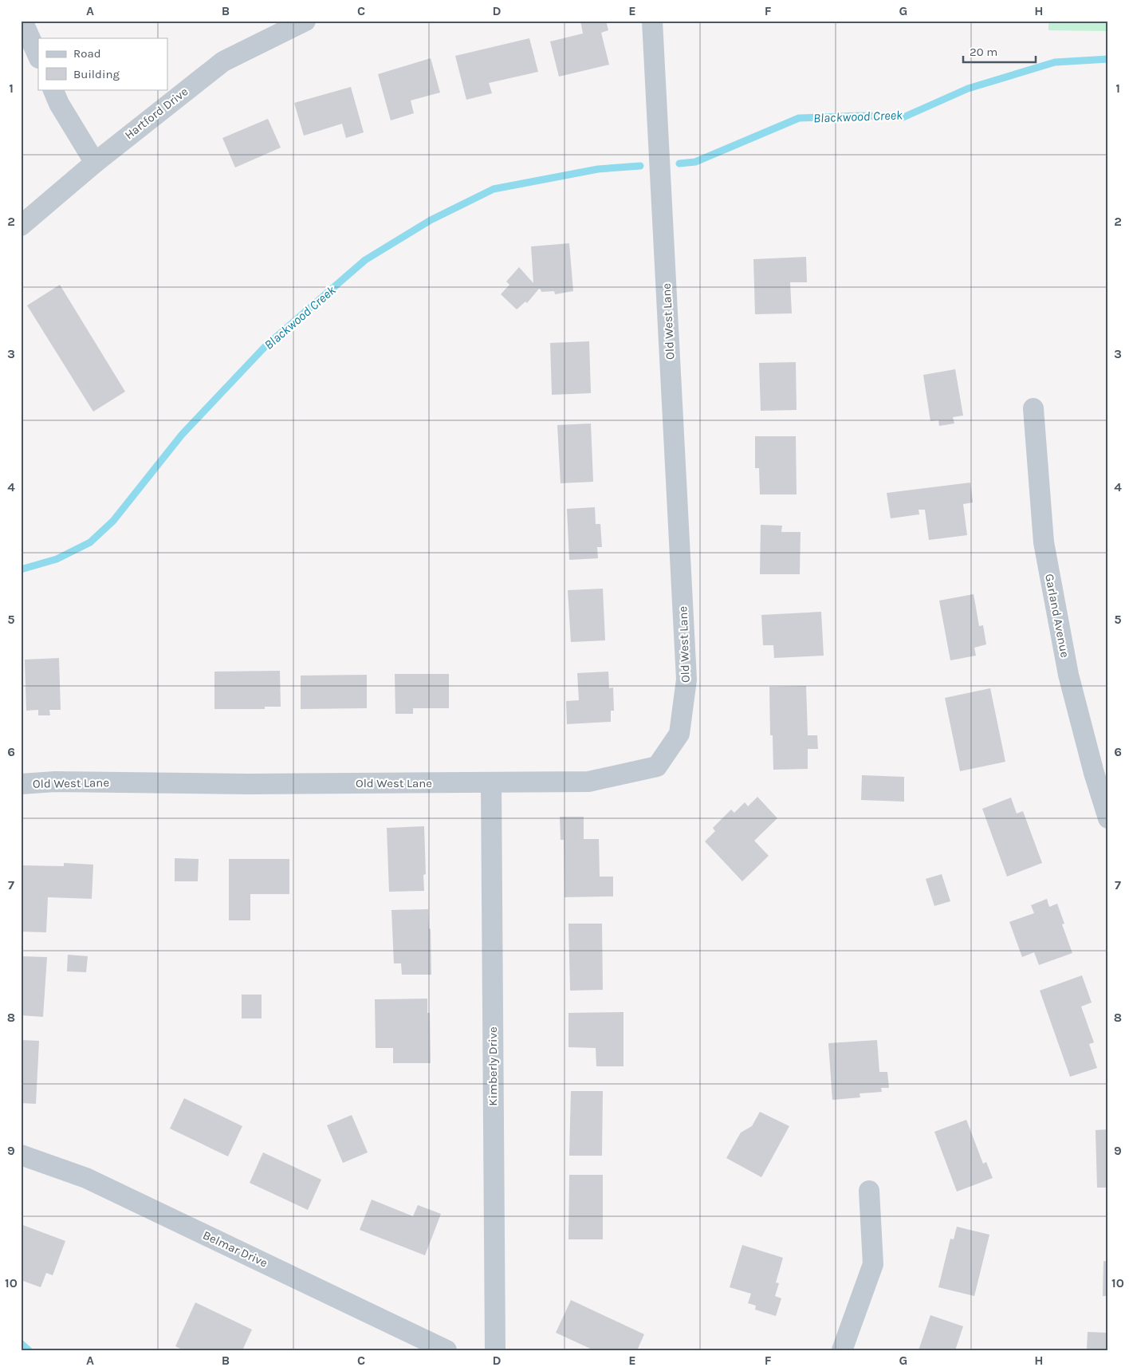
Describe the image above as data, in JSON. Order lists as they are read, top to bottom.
{
  "streets": {
    "street": [
      "Hartford Drive",
      "Old West Lane",
      "Garland Avenue",
      "Kimberly Drive",
      "Belmar Drive"
    ]
  },
  "crossings": [
    ["Old West Lane", "Kimberly Drive"]
  ],
  "water": ["Blackwood Creek"],
  "legend": ["Road", "Building"],
  "scale_bar": "20 m",
  "grid": {
    "columns": [
      "A",
      "B",
      "C",
      "D",
      "E",
      "F",
      "G",
      "H"
    ],
    "rows": [
      "1",
      "2",
      "3",
      "4",
      "5",
      "6",
      "7",
      "8",
      "9",
      "10"
    ]
  }
}
